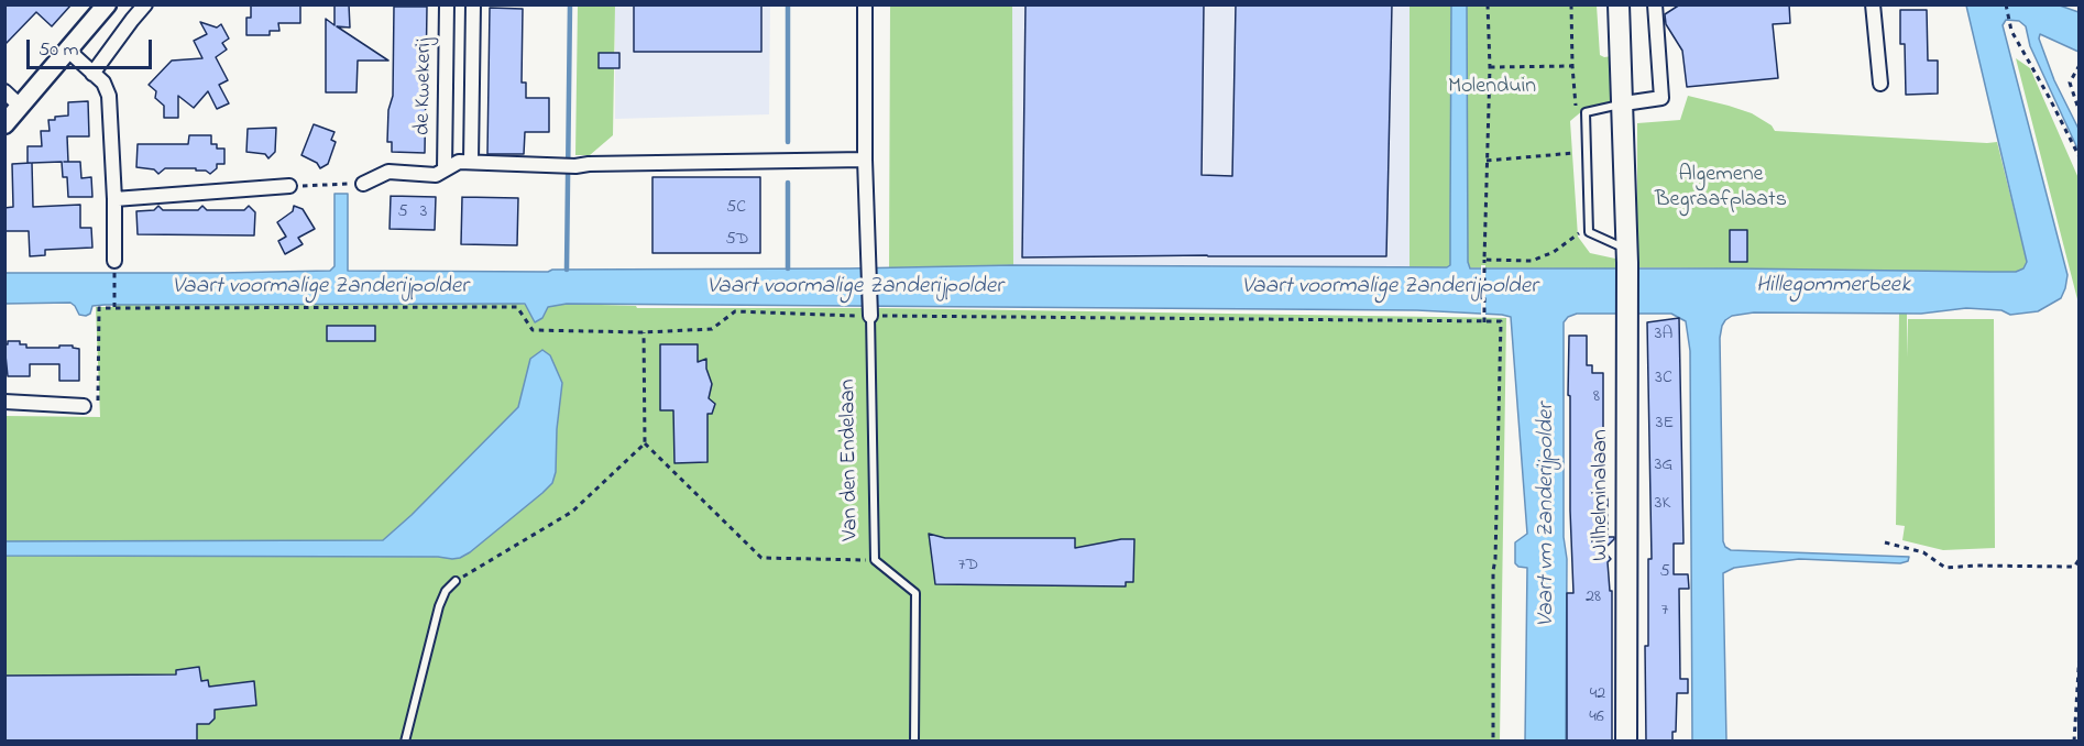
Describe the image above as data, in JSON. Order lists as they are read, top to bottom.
{
  "streets": {
    "main road": ["Wilhelminalaan"],
    "street": ["de Kwekerij", "Van den Endelaan"]
  },
  "water": ["Hillegommerbeek", "Vaart voormalige Zanderijpolder", "Vaart vm Zanderijpolder"],
  "parks": ["Molenduin", "Algemene Begraafplaats"],
  "house_numbers": [
    "5C",
    "5",
    "3",
    "5D",
    "3A",
    "3C",
    "8",
    "3E",
    "3G",
    "3K",
    "7D",
    "5",
    "28",
    "7",
    "42",
    "46"
  ],
  "scale_bar": "50 m"
}
